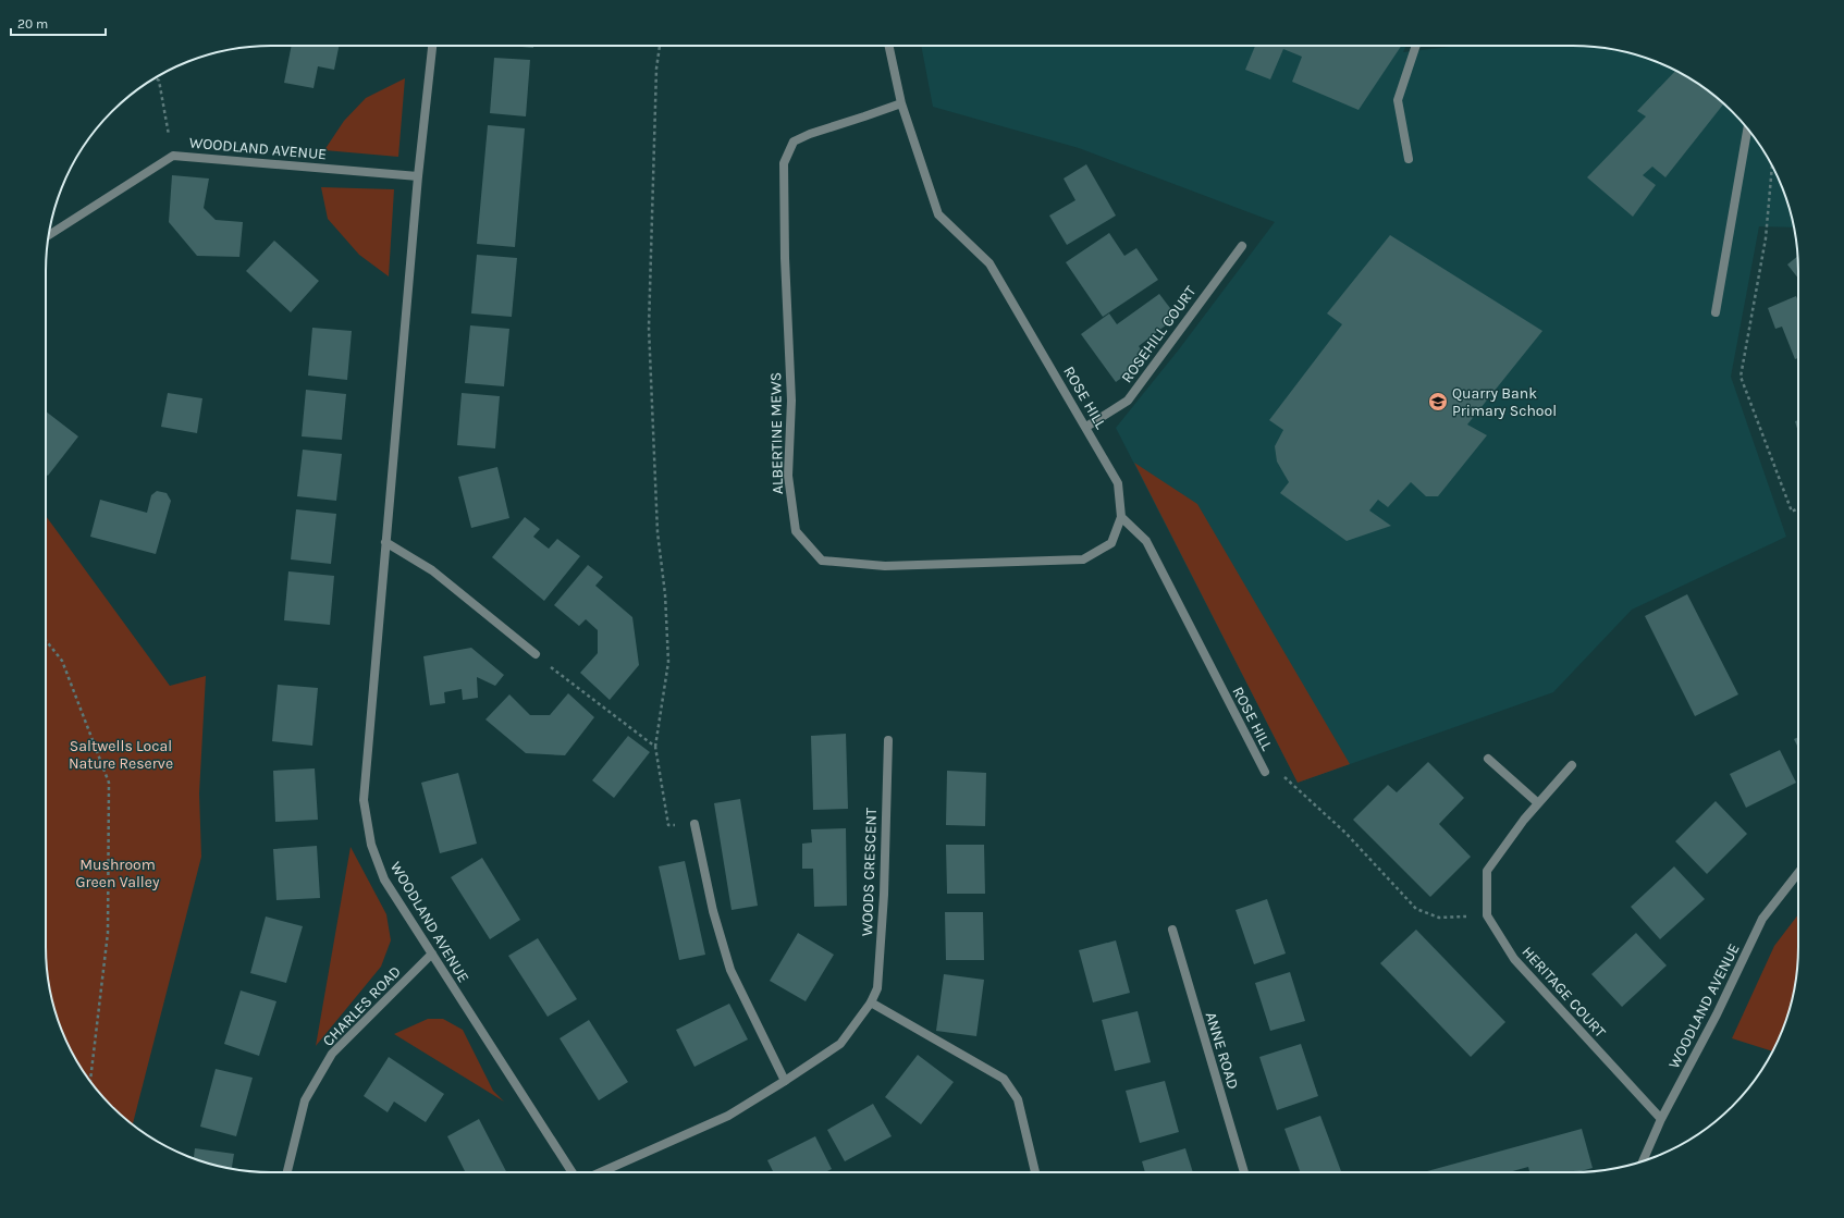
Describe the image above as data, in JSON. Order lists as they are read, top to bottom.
{
  "streets": {
    "street": [
      "WOODLAND AVENUE",
      "ROSEHILL COURT",
      "ROSE HILL",
      "ALBERTINE MEWS",
      "WOODS CRESCENT",
      "HERITAGE COURT",
      "CHARLES ROAD",
      "ANNE ROAD"
    ]
  },
  "crossings": [
    ["WOODLAND AVENUE", "HERITAGE COURT"],
    ["WOODLAND AVENUE", "CHARLES ROAD"],
    ["ROSEHILL COURT", "ROSE HILL"],
    ["ROSE HILL", "ALBERTINE MEWS"]
  ],
  "parks": ["Saltwells Local Nature Reserve", "Mushroom Green Valley"],
  "places": {
    "school or university": ["Quarry Bank Primary School"]
  },
  "scale_bar": "20 m"
}
